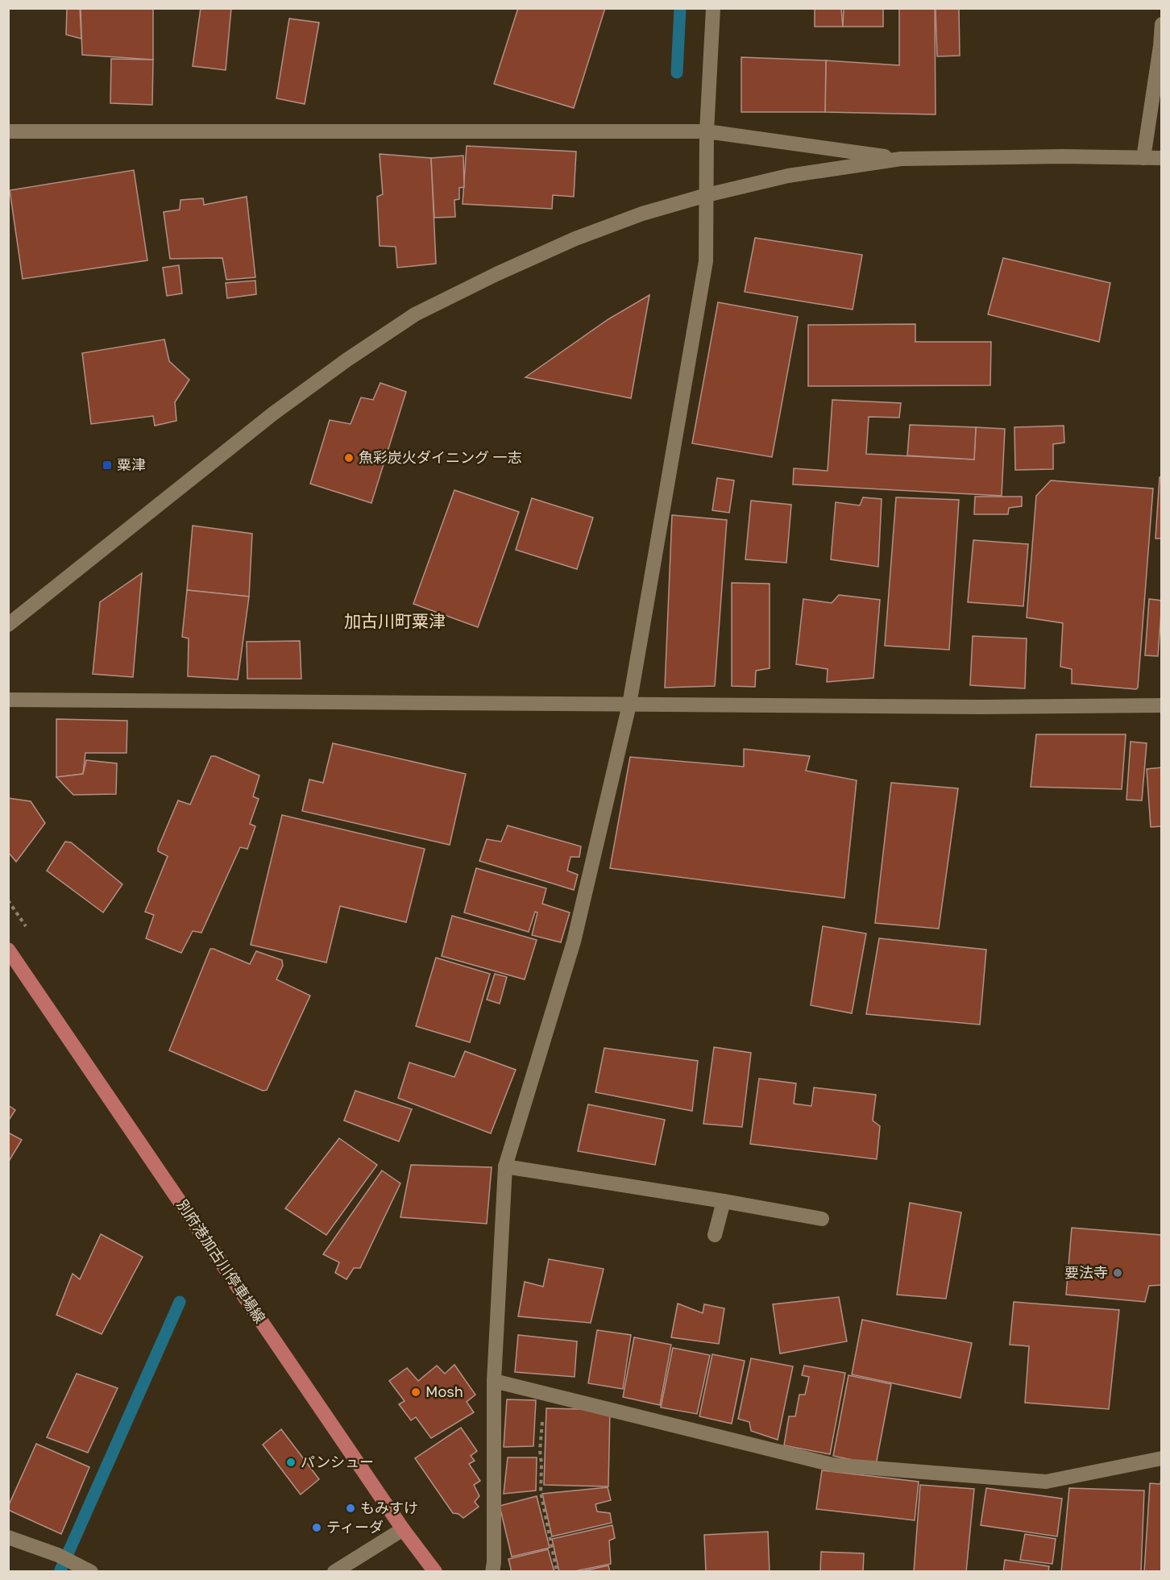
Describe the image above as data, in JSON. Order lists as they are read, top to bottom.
{
  "streets": {
    "main road": ["別府港加古川停車場線"]
  },
  "districts": ["加古川町粟津"],
  "places": {
    "other": [
      "魚彩炭火ダイニング 一志",
      "要法寺",
      "Mosh",
      "パンシュー",
      "もみすけ",
      "ティーダ"
    ],
    "transit": ["粟津"]
  }
}
